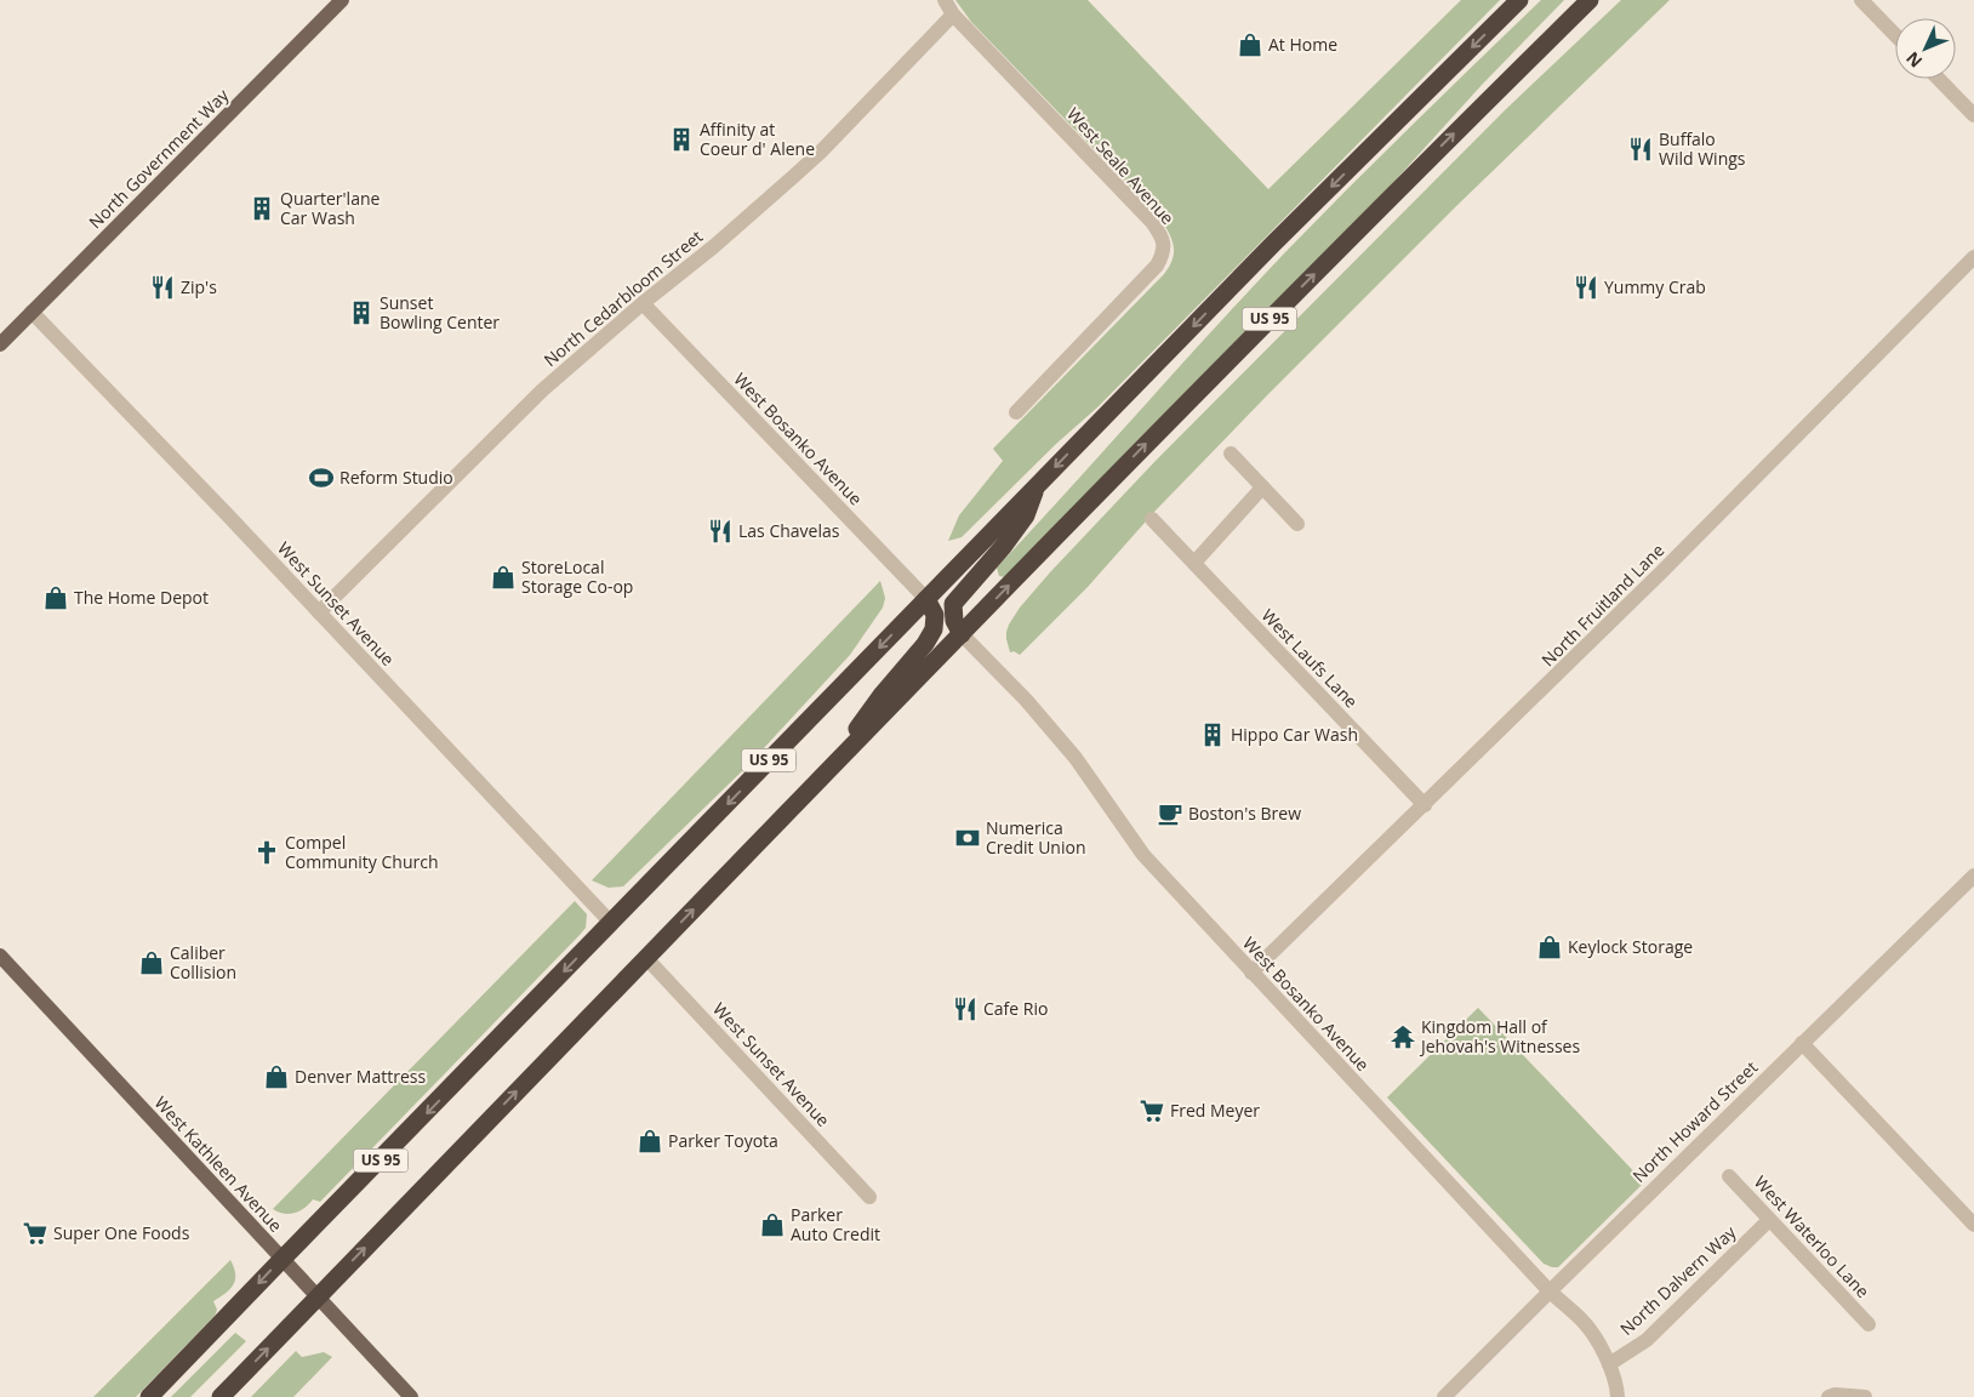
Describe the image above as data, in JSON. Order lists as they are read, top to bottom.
{
  "streets": {
    "highway": ["US 95"],
    "main road": ["North Government Way", "West Kathleen Avenue"],
    "street": [
      "West Seale Avenue",
      "North Cedarbloom Street",
      "West Bosanko Avenue",
      "West Sunset Avenue",
      "North Fruitland Lane",
      "West Laufs Lane",
      "North Howard Street",
      "West Waterloo Lane",
      "North Dalvern Way"
    ]
  },
  "crossings": [
    ["North Government Way", "West Sunset Avenue"],
    ["West Seale Avenue", "North Cedarbloom Street"],
    ["North Cedarbloom Street", "West Bosanko Avenue"],
    ["North Cedarbloom Street", "West Sunset Avenue"],
    ["US 95", "West Bosanko Avenue"],
    ["US 95", "West Sunset Avenue"],
    ["US 95", "West Kathleen Avenue"],
    ["West Bosanko Avenue", "North Fruitland Lane"],
    ["West Bosanko Avenue", "North Howard Street"],
    ["West Bosanko Avenue", "North Dalvern Way"],
    ["North Fruitland Lane", "West Laufs Lane"],
    ["West Waterloo Lane", "North Dalvern Way"]
  ],
  "places": {
    "shop": [
      "At Home",
      "StoreLocal Storage Co-op",
      "The Home Depot",
      "Keylock Storage",
      "Caliber Collision",
      "Denver Mattress",
      "Parker Toyota",
      "Parker Auto Credit"
    ],
    "building": [
      "Affinity at Coeur d' Alene",
      "Quarter'lane Car Wash",
      "Sunset Bowling Center",
      "Hippo Car Wash"
    ],
    "restaurant": [
      "Buffalo Wild Wings",
      "Zip's",
      "Yummy Crab",
      "Las Chavelas",
      "Cafe Rio"
    ],
    "sports": ["Reform Studio"],
    "cafe": ["Boston's Brew"],
    "bank": ["Numerica Credit Union"],
    "church": ["Compel Community Church"],
    "temple": ["Kingdom Hall of Jehovah's Witnesses"],
    "supermarket": ["Fred Meyer", "Super One Foods"]
  },
  "north": "bottom left"
}
